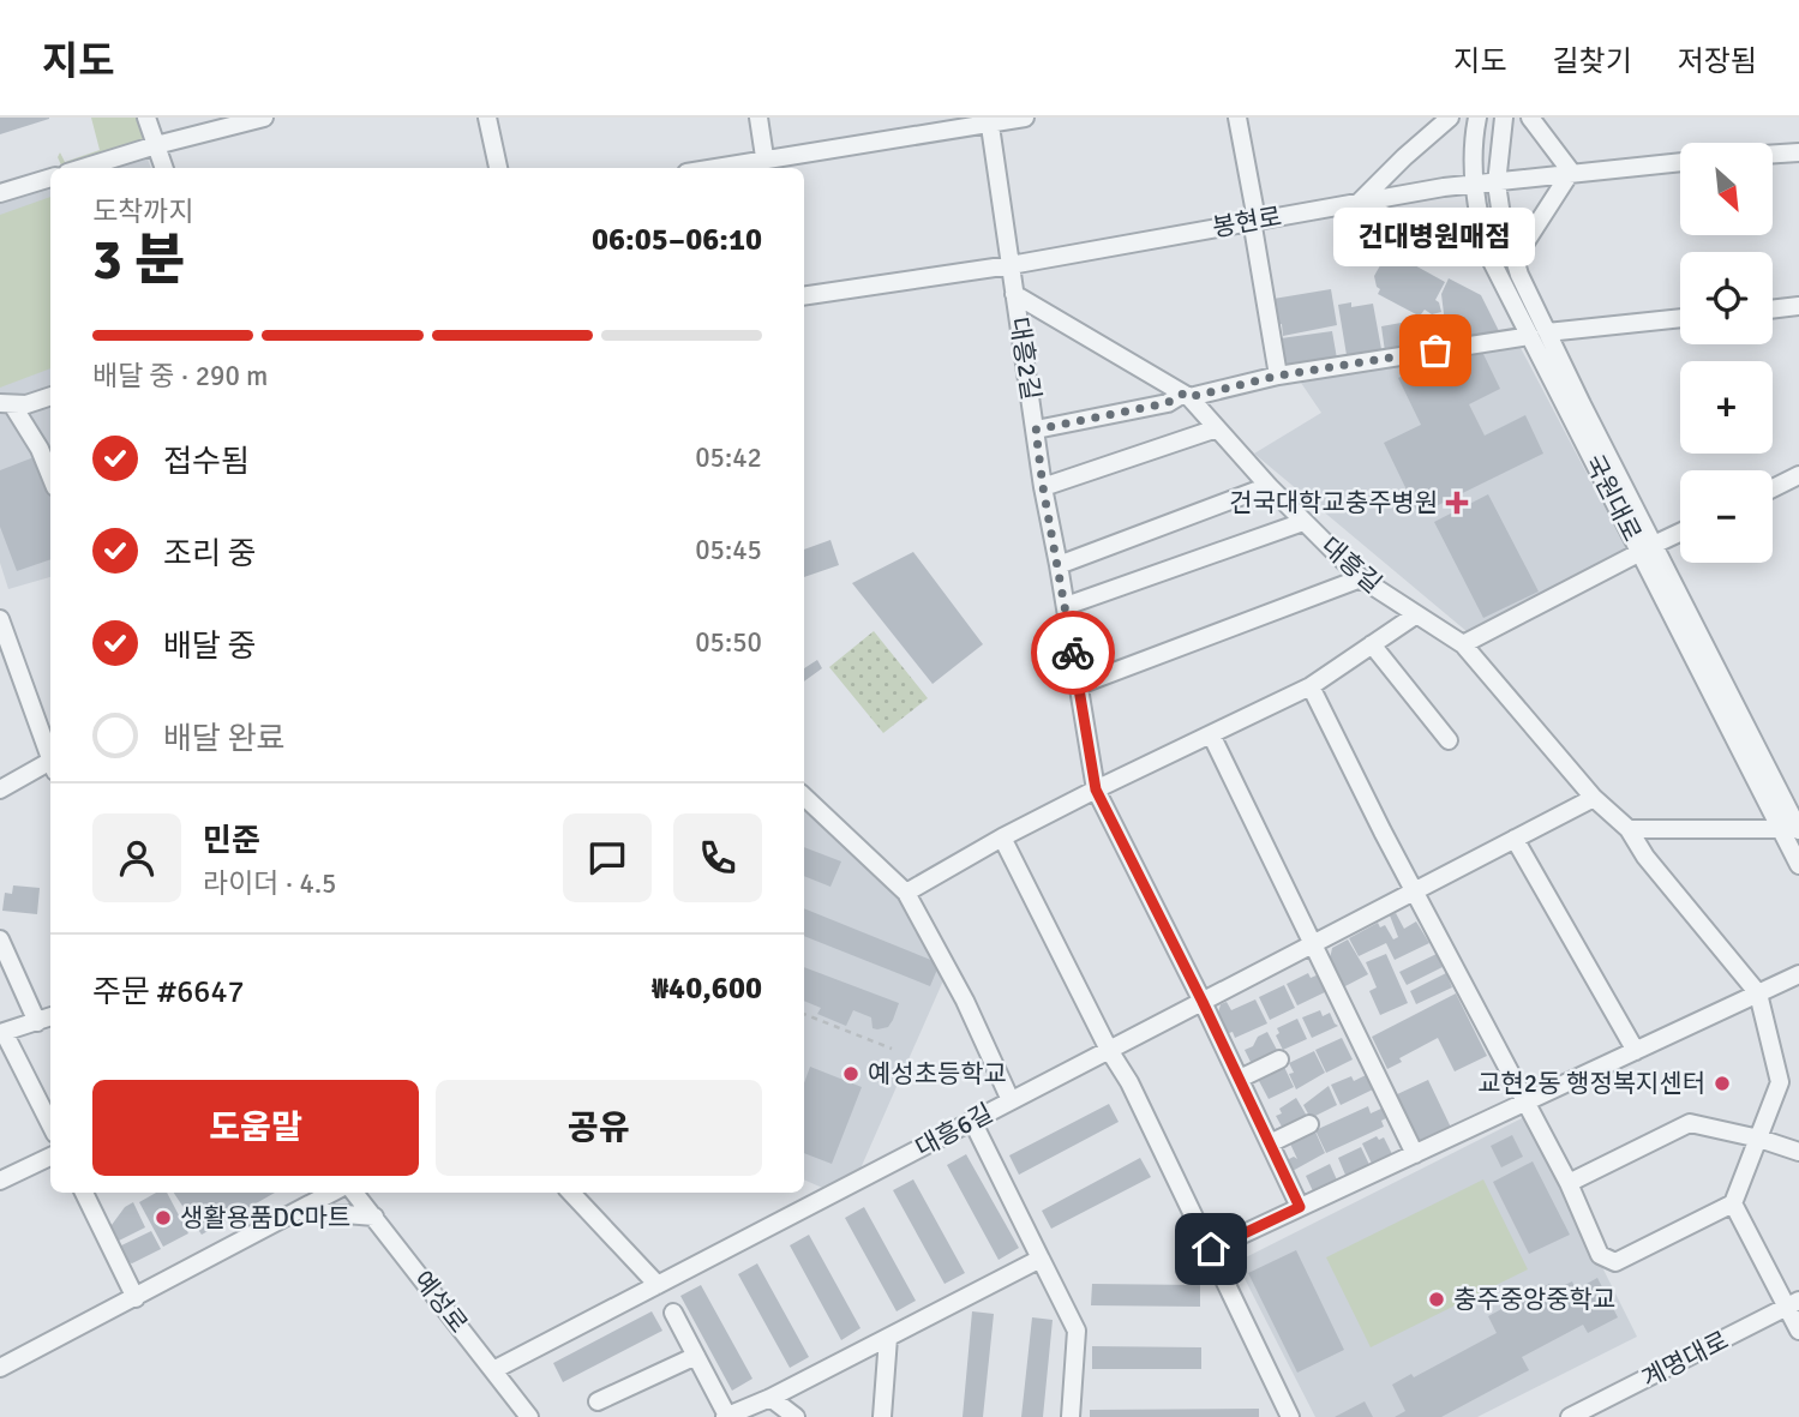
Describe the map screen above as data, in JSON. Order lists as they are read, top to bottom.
{
  "streets": {
    "street": [
      "봉현로",
      "대흥2길",
      "국원대로",
      "대흥길",
      "대흥6길",
      "예성로",
      "계명대로"
    ]
  },
  "crossings": [
    ["봉현로", "대흥2길"],
    ["봉현로", "국원대로"],
    ["대흥2길", "대흥길"],
    ["대흥2길", "대흥6길"],
    ["대흥길", "대흥6길"],
    ["대흥6길", "예성로"]
  ],
  "places": {
    "other": [
      "건대병원매점",
      "예성초등학교",
      "교현2동 행정복지센터",
      "생활용품DC마트",
      "충주중앙중학교"
    ],
    "health": ["건국대학교충주병원"]
  },
  "north": "bottom right",
  "page": {
    "header": "지도",
    "nav": ["지도", "길찾기", "저장됨"],
    "map_buttons": ["+", "−"],
    "heading": ["3 분", "도착까지", "06:05–06:10"],
    "panel": [
      "민준",
      "라이더 · 4.5",
      "주문 #6647",
      "₩40,600"
    ],
    "bubble": "건대병원매점",
    "bar": "배달 중 · 290 m",
    "list": [
      ["접수됨", "05:42"],
      ["조리 중", "05:45"],
      ["배달 중", "05:50"],
      "배달 완료"
    ],
    "buttons": ["도움말", "공유"]
  }
}
